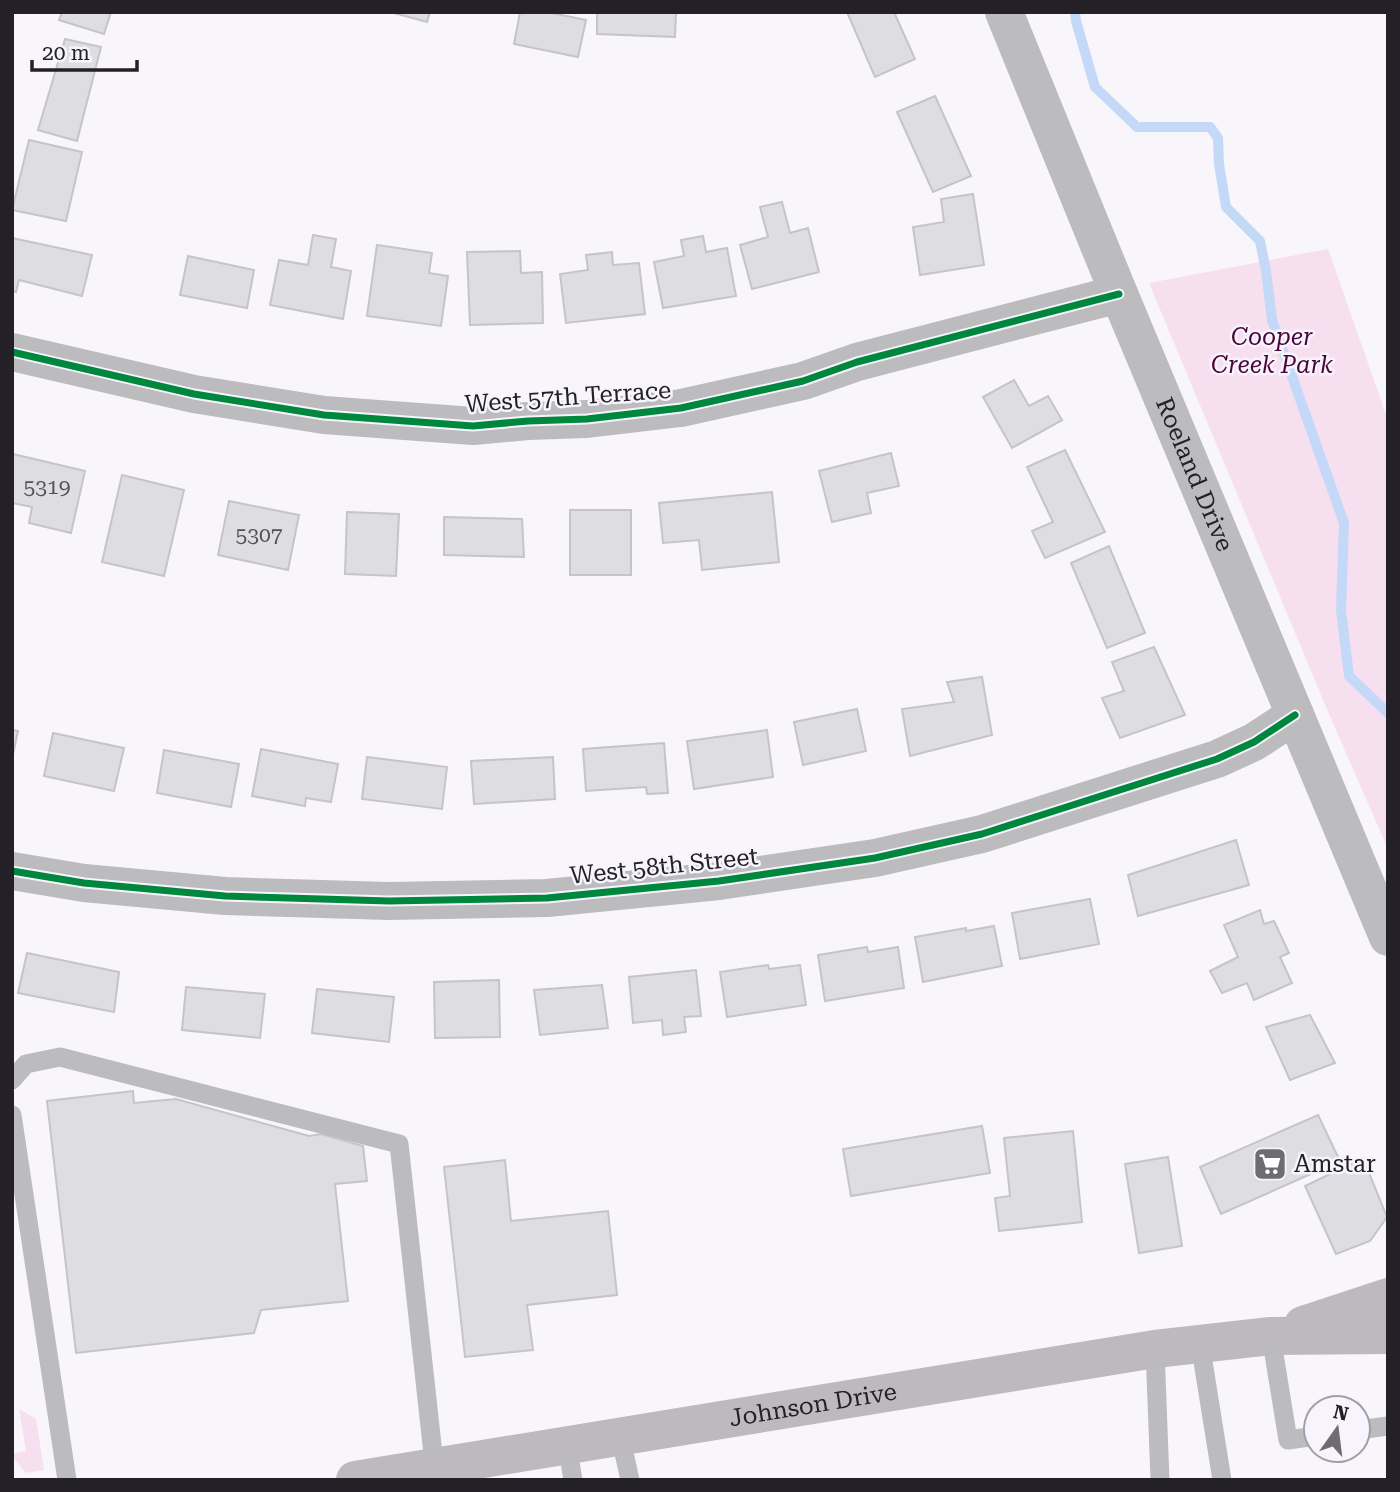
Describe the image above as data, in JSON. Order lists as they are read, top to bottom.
{
  "streets": {
    "main road": ["Johnson Drive"],
    "street": ["West 57th Terrace", "Roeland Drive", "West 58th Street"]
  },
  "crossings": [
    ["West 57th Terrace", "Roeland Drive"],
    ["Roeland Drive", "West 58th Street"]
  ],
  "parks": ["Cooper Creek Park"],
  "places": {
    "supermarket": ["Amstar"]
  },
  "house_numbers": ["5319", "5307"],
  "scale_bar": "20 m",
  "north": "top"
}
